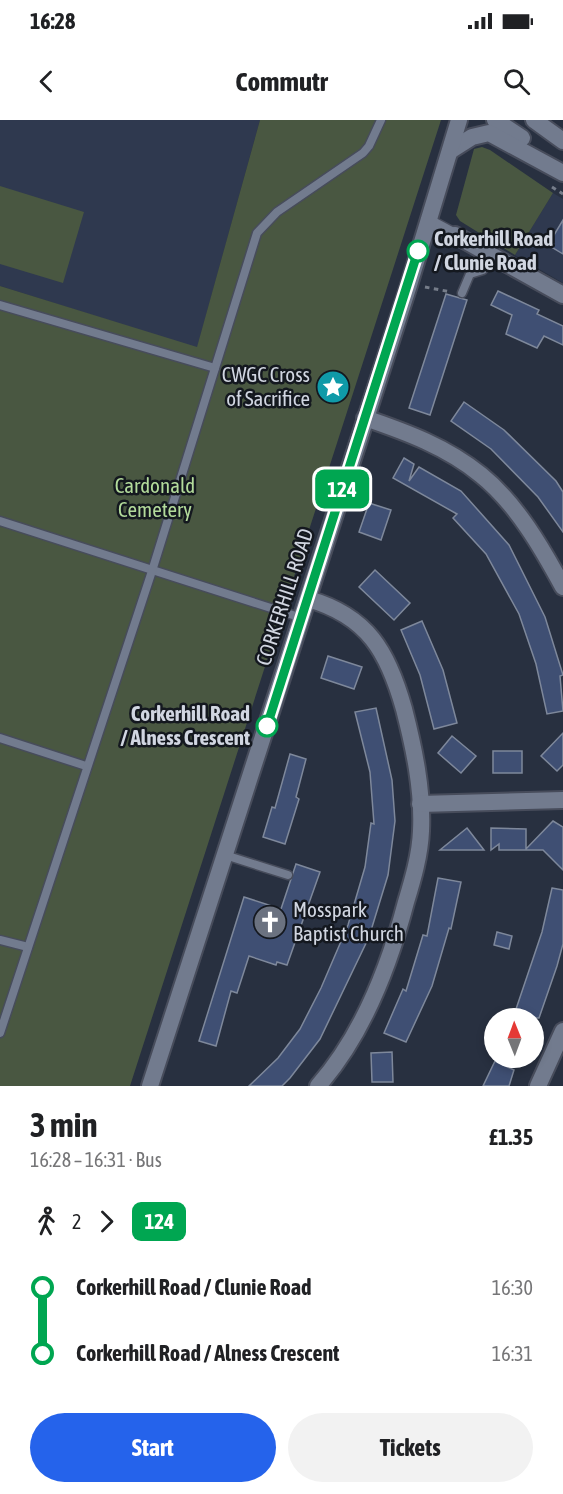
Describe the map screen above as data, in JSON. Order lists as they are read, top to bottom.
{
  "streets": {
    "street": ["CORKERHILL ROAD"]
  },
  "parks": ["Cardonald Cemetery"],
  "places": {
    "other": ["Corkerhill Road / Clunie Road", "Corkerhill Road / Alness Crescent"],
    "place": ["CWGC Cross of Sacrifice"],
    "church": ["Mosspark Baptist Church"]
  },
  "lines": ["bus line 124"],
  "north": "top",
  "page": {
    "status": "16:28",
    "header": "Commutr",
    "on_map": "124",
    "heading": ["3 min", "16:28 – 16:31 · Bus", "£1.35"],
    "legs": ["2", "124"],
    "list": [
      {
        "name": "Corkerhill Road / Clunie Road",
        "value": "16:30"
      },
      {
        "name": "Corkerhill Road / Alness Crescent",
        "value": "16:31"
      }
    ],
    "buttons": ["Start", "Tickets"]
  }
}
